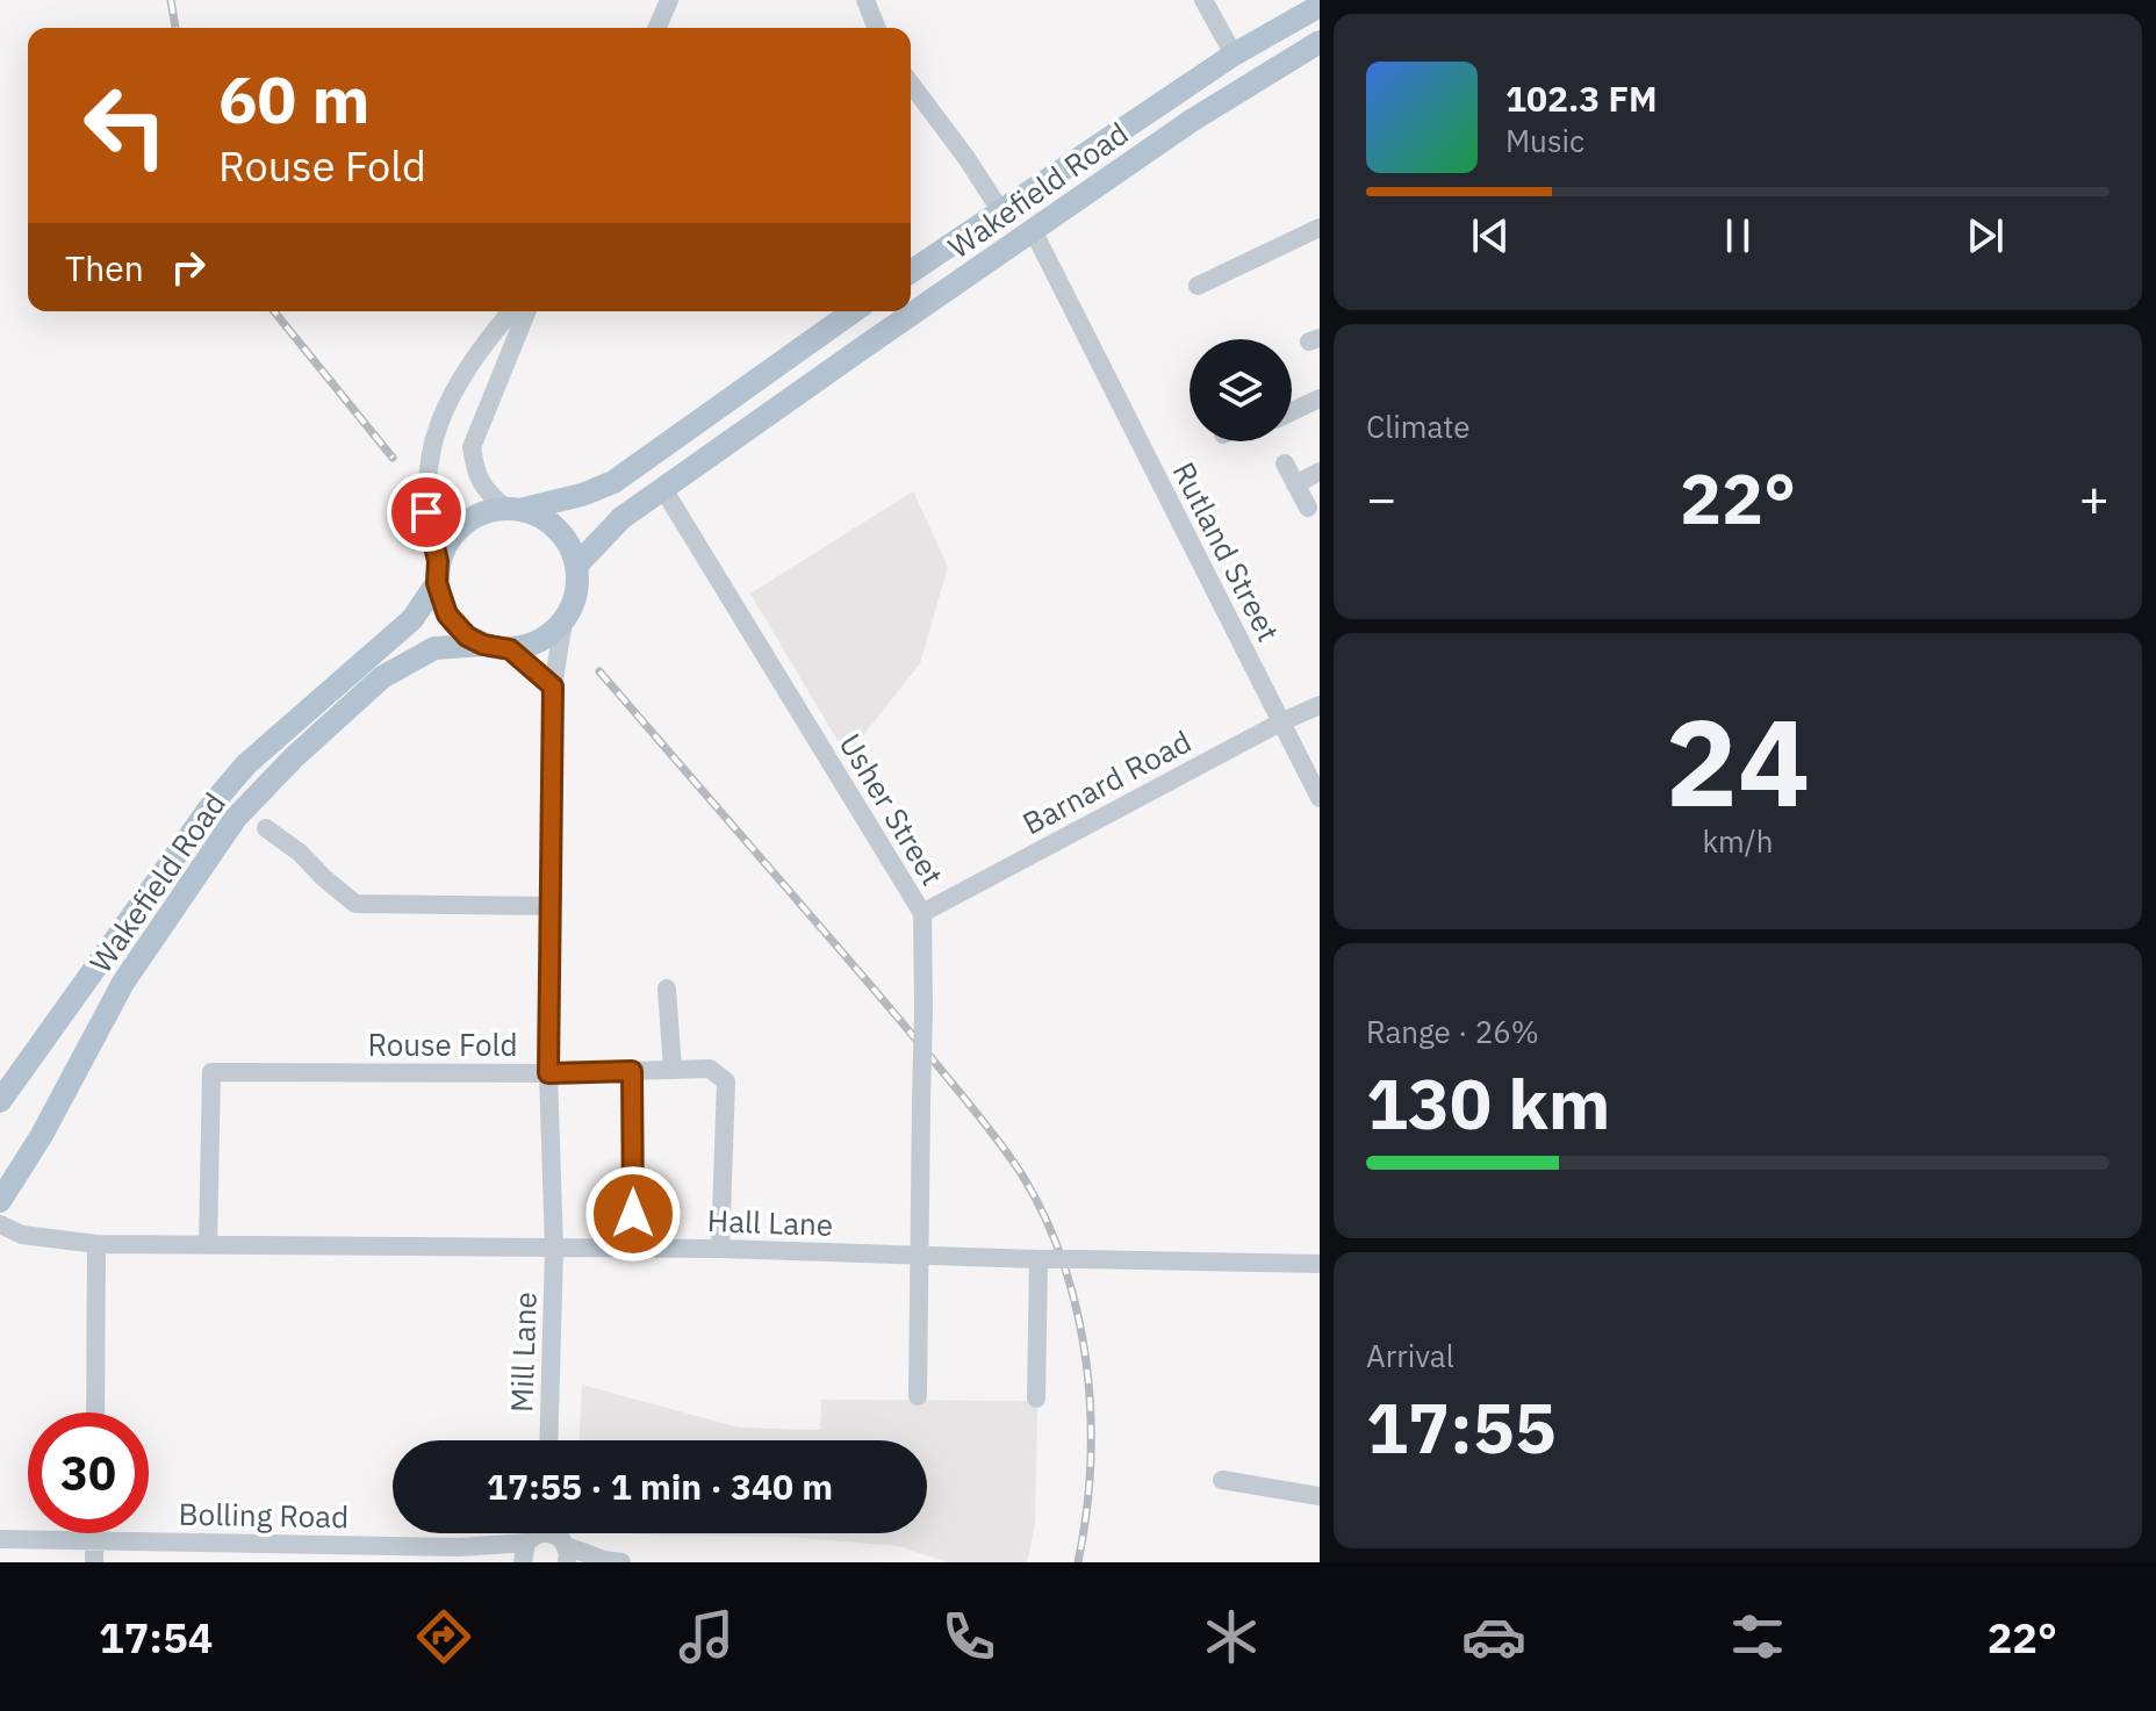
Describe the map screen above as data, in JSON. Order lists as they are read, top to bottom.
{
  "streets": {
    "main road": ["Wakefield Road"],
    "street": [
      "Rutland Street",
      "Barnard Road",
      "Usher Street",
      "Rouse Fold",
      "Hall Lane",
      "Mill Lane",
      "Bolling Road"
    ]
  },
  "crossings": [
    ["Wakefield Road", "Rutland Street"],
    ["Wakefield Road", "Usher Street"],
    ["Wakefield Road", "Mill Lane"],
    ["Rutland Street", "Barnard Road"],
    ["Barnard Road", "Usher Street"],
    ["Usher Street", "Hall Lane"],
    ["Rouse Fold", "Hall Lane"],
    ["Rouse Fold", "Mill Lane"],
    ["Hall Lane", "Mill Lane"]
  ],
  "page": {
    "turn": ["60 m", "Rouse Fold"],
    "song": ["102.3 FM", "Music"],
    "then": "Then",
    "tile": [
      "Climate",
      ["24", "km/h"],
      ["Range · 26%", "130 km"],
      ["Arrival", "17:55"]
    ],
    "heat": ["−", "22°", "+"],
    "limit": "30",
    "trip": "17:55 · 1 min · 340 m",
    "tabs": ["17:54", "22°"]
  }
}
